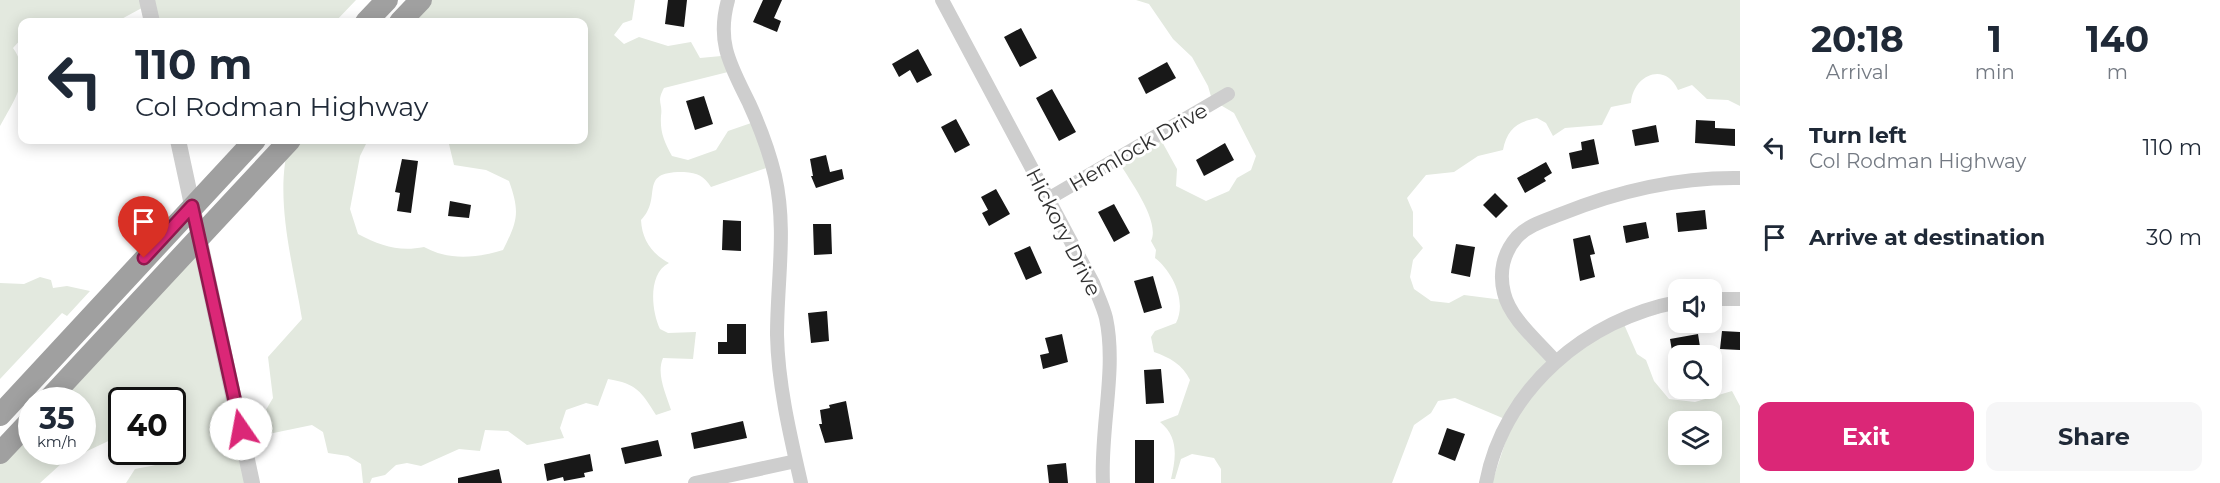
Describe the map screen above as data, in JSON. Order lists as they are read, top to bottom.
{
  "streets": {
    "street": ["Hemlock Drive", "Hickory Drive"]
  },
  "crossings": [
    ["Hemlock Drive", "Hickory Drive"]
  ],
  "page": {
    "eta": [
      "20:18",
      "Arrival",
      "1",
      "min",
      "140",
      "m"
    ],
    "turn": ["110 m", "Col Rodman Highway"],
    "list": [
      {
        "name": "Turn left",
        "note": "Col Rodman Highway",
        "value": "110 m"
      },
      {
        "name": "Arrive at destination",
        "value": "30 m"
      }
    ],
    "speed": "35 km/h",
    "limit": "40",
    "buttons": ["Exit", "Share"]
  }
}
